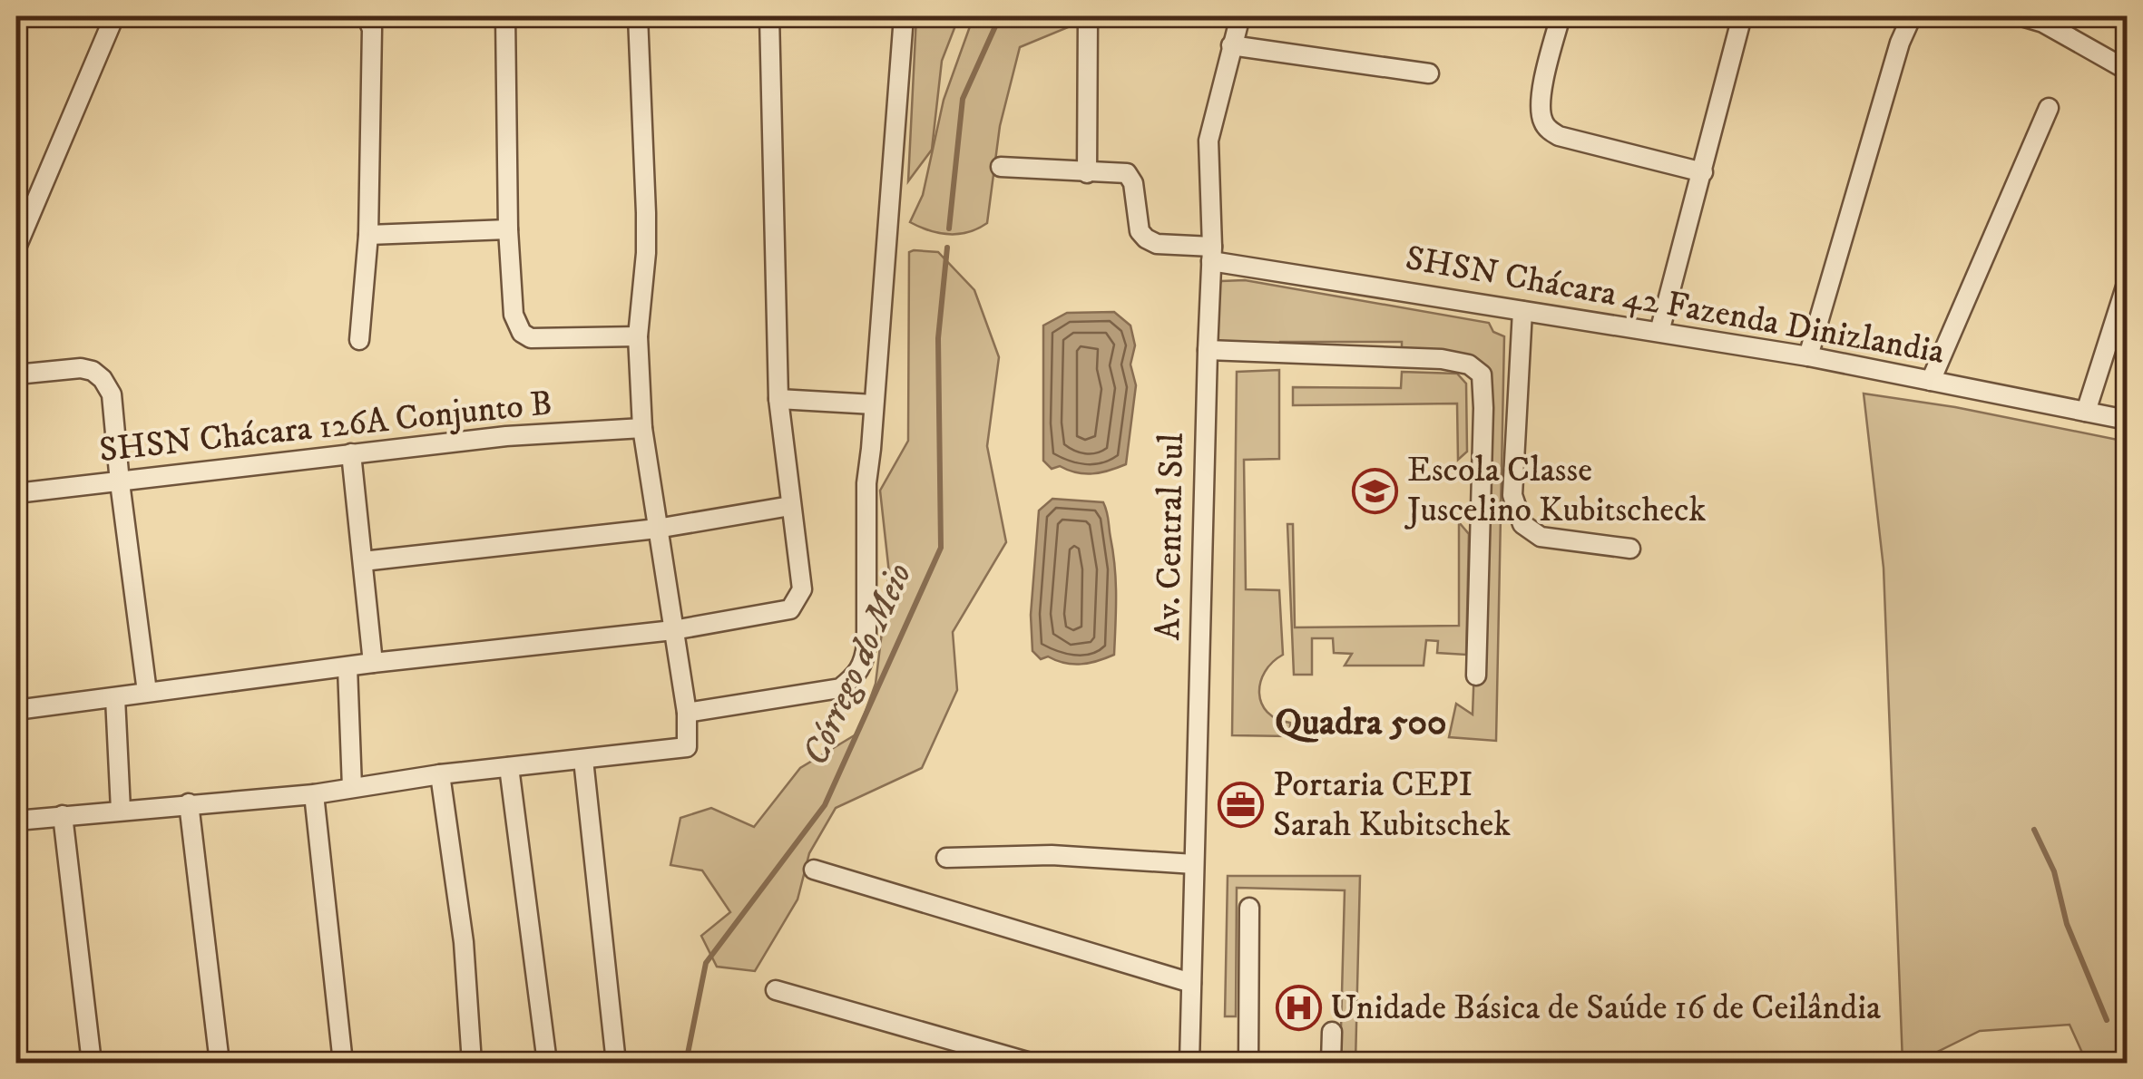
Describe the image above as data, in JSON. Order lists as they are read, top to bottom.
{
  "streets": {
    "street": ["SHSN Chácara 42 Fazenda Dinizlandia", "SHSN Chácara 126A Conjunto B", "Av. Central Sul"]
  },
  "crossings": [
    ["SHSN Chácara 42 Fazenda Dinizlandia", "Av. Central Sul"]
  ],
  "districts": ["Quadra 500"],
  "water": ["Córrego do Meio"],
  "places": {
    "school or university": ["Escola Classe Juscelino Kubitscheck"],
    "office": ["Portaria CEPI Sarah Kubitschek"],
    "hospital": ["Unidade Básica de Saúde 16 de Ceilândia"]
  }
}
